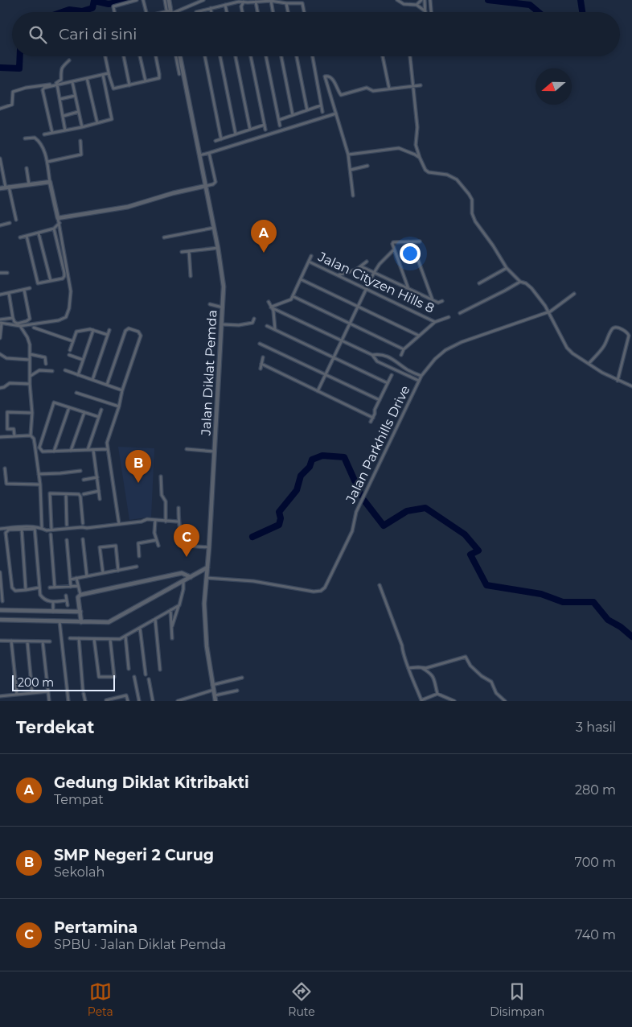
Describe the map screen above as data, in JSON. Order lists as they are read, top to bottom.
{
  "streets": {
    "street": ["Jalan Cityzen Hills 8", "Jalan Diklat Pemda", "Jalan Parkhills Drive"]
  },
  "crossings": [
    ["Jalan Diklat Pemda", "Jalan Parkhills Drive"]
  ],
  "scale_bar": "200 m",
  "north": "left",
  "page": {
    "search": "Cari di sini",
    "pins": ["A", "B", "C"],
    "scale": "200 m",
    "heading": ["Terdekat", "3 hasil"],
    "list": [
      {
        "mark": "A",
        "name": "Gedung Diklat Kitribakti",
        "note": "Tempat",
        "value": "280 m"
      },
      {
        "mark": "B",
        "name": "SMP Negeri 2 Curug",
        "note": "Sekolah",
        "value": "700 m"
      },
      {
        "mark": "C",
        "name": "Pertamina",
        "note": "SPBU · Jalan Diklat Pemda",
        "value": "740 m"
      }
    ],
    "nav": ["Peta", "Rute", "Disimpan"]
  }
}
